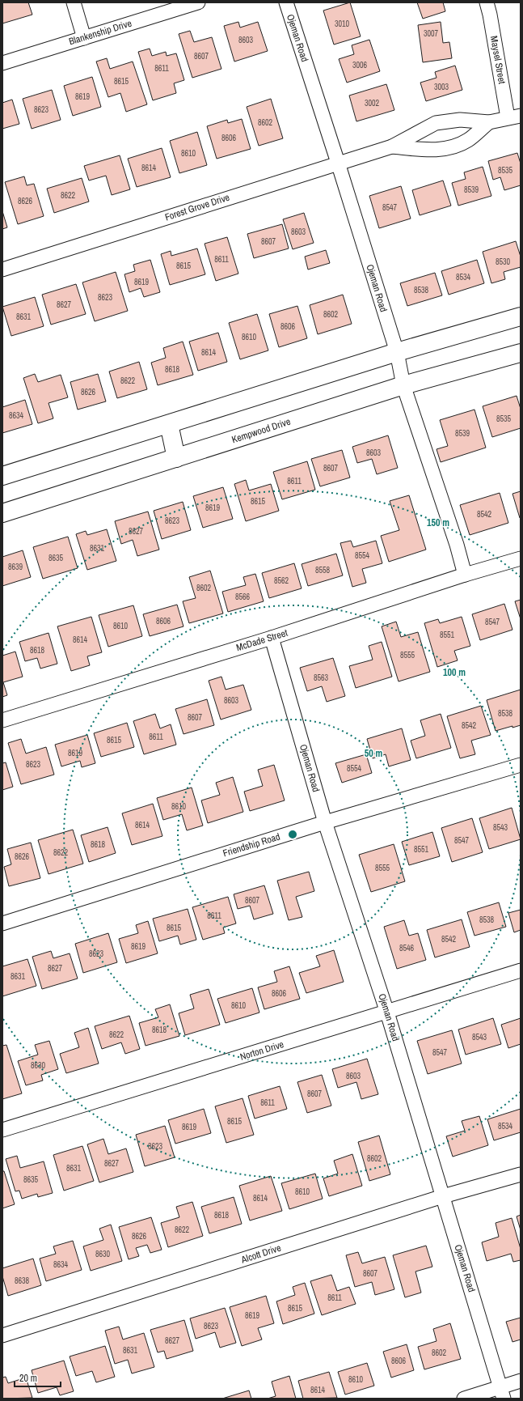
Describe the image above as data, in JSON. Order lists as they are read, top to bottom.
{
  "streets": {
    "main road": ["Kempwood Drive"],
    "street": [
      "Blankenship Drive",
      "Ojeman Road",
      "Maysel Street",
      "Forest Grove Drive",
      "McDade Street",
      "Friendship Road",
      "Norton Drive",
      "Alcott Drive"
    ]
  },
  "crossings": [
    ["Ojeman Road", "Forest Grove Drive"],
    ["Ojeman Road", "Kempwood Drive"],
    ["Ojeman Road", "McDade Street"],
    ["Ojeman Road", "Friendship Road"],
    ["Ojeman Road", "Norton Drive"],
    ["Ojeman Road", "Alcott Drive"],
    ["Maysel Street", "Forest Grove Drive"]
  ],
  "house_numbers": [
    "3010",
    "3007",
    "8603",
    "8607",
    "3006",
    "8611",
    "8615",
    "3003",
    "8619",
    "3002",
    "8623",
    "8602",
    "8606",
    "8610",
    "8614",
    "8535",
    "8539",
    "8622",
    "8626",
    "8547",
    "8603",
    "8607",
    "8611",
    "8530",
    "8615",
    "8534",
    "8619",
    "8538",
    "8623",
    "8627",
    "8602",
    "8631",
    "8606",
    "8610",
    "8614",
    "8618",
    "8622",
    "8626",
    "8634",
    "8535",
    "8539",
    "8603",
    "8607",
    "8611",
    "8615",
    "8619",
    "8542",
    "8623",
    "8627",
    "8631",
    "8554",
    "8635",
    "8639",
    "8558",
    "8562",
    "8602",
    "8566",
    "8606",
    "8547",
    "8610",
    "8551",
    "8614",
    "8618",
    "8555",
    "8563",
    "8603",
    "8538",
    "8607",
    "8542",
    "8611",
    "8615",
    "8619",
    "8623",
    "8554",
    "8610",
    "8614",
    "8543",
    "8547",
    "8618",
    "8551",
    "8622",
    "8626",
    "8555",
    "8607",
    "8611",
    "8538",
    "8615",
    "8542",
    "8619",
    "8546",
    "8623",
    "8627",
    "8631",
    "8606",
    "8610",
    "8618",
    "8622",
    "8543",
    "8547",
    "8630",
    "8603",
    "8607",
    "8611",
    "8615",
    "8534",
    "8619",
    "8623",
    "8602",
    "8627",
    "8631",
    "8635",
    "8610",
    "8614",
    "8618",
    "8622",
    "8626",
    "8630",
    "8634",
    "8607",
    "8638",
    "8611",
    "8615",
    "8619",
    "8623",
    "8627",
    "8631",
    "8602",
    "8606",
    "8610",
    "8614"
  ],
  "scale_bar": "20 m",
  "rings": ["150 m", "100 m", "50 m"]
}
